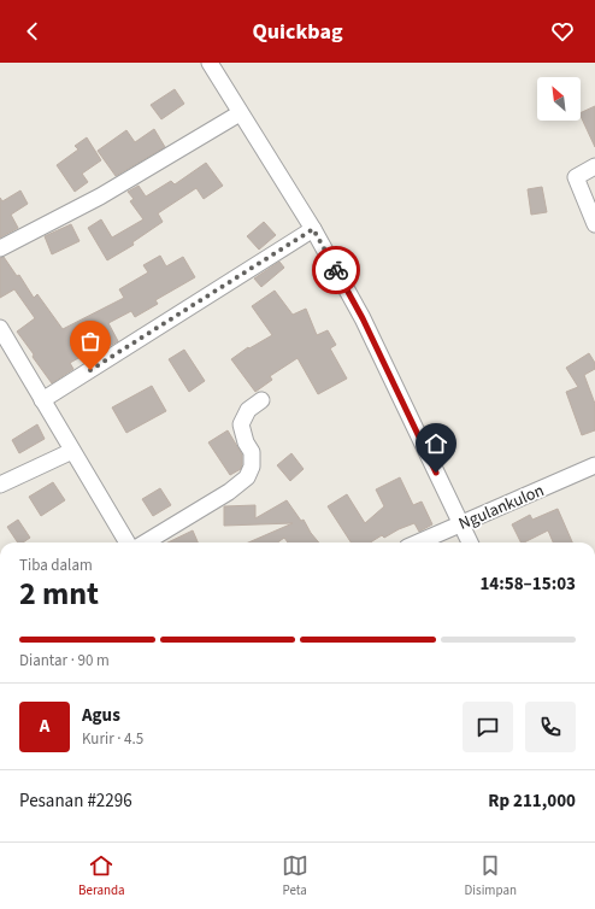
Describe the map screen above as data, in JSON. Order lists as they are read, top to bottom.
{
  "streets": {
    "street": ["Ngulankulon"]
  },
  "north": "top left",
  "page": {
    "header": "Quickbag",
    "heading": ["2 mnt", "Tiba dalam", "14:58–15:03"],
    "panel": [
      "Agus",
      "Kurir · 4.5",
      "Pesanan #2296",
      "Rp 211,000"
    ],
    "bar": "Diantar · 90 m",
    "round": "A",
    "tabs": ["Beranda", "Peta", "Disimpan"]
  }
}
